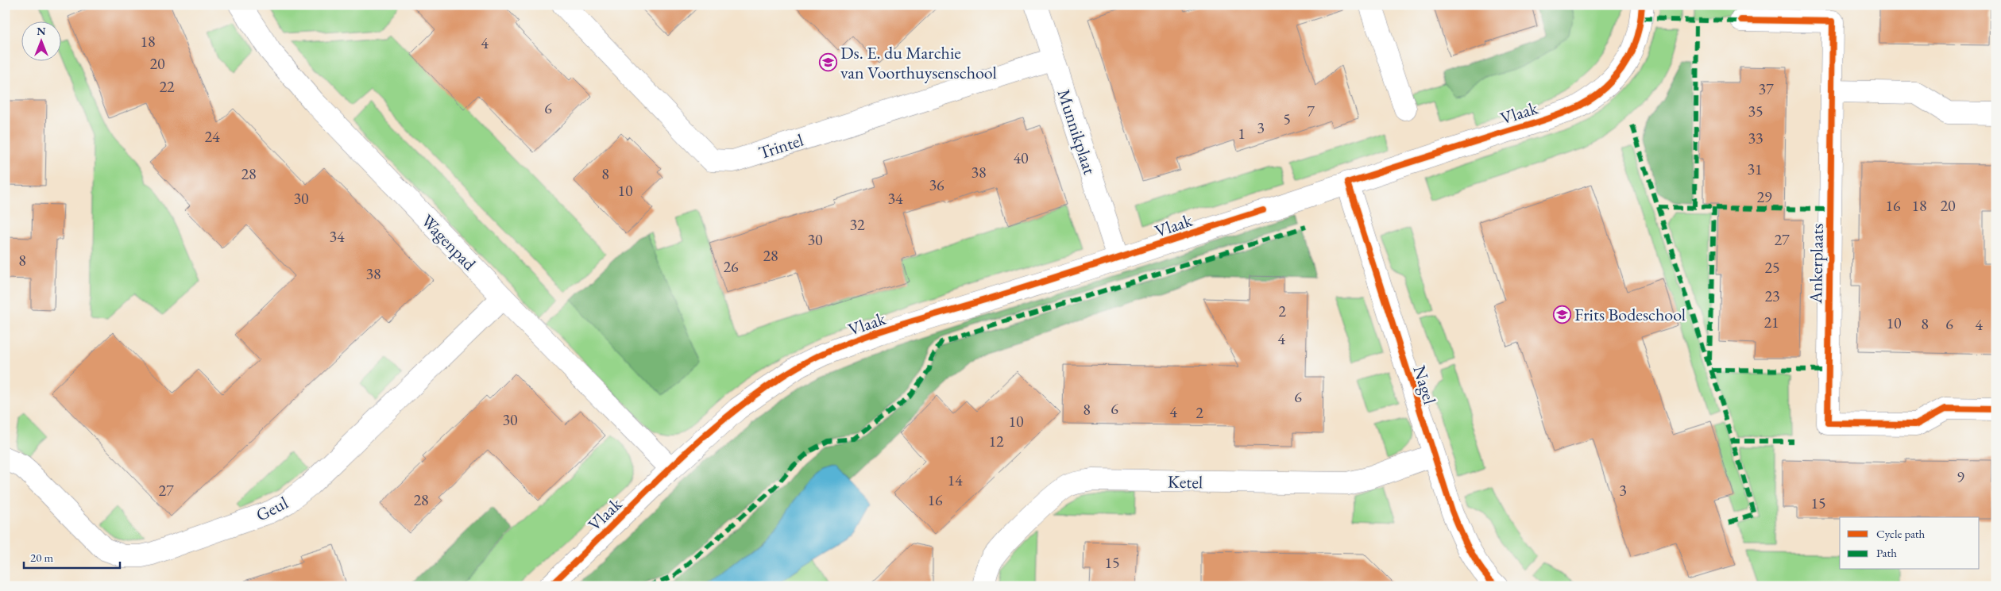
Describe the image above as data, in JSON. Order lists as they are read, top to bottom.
{
  "streets": {
    "street": [
      "Vlaak",
      "Munnikplaat",
      "Trintel",
      "Wagenpad",
      "Ankerplaats",
      "Nagel",
      "Ketel",
      "Geul"
    ]
  },
  "crossings": [
    ["Vlaak", "Munnikplaat"],
    ["Vlaak", "Wagenpad"],
    ["Vlaak", "Nagel"],
    ["Munnikplaat", "Trintel"],
    ["Wagenpad", "Geul"],
    ["Nagel", "Ketel"]
  ],
  "places": {
    "school or university": ["Ds. E. du Marchie van Voorthuysenschool", "Frits Bodeschool"]
  },
  "house_numbers": [
    "18",
    "4",
    "20",
    "22",
    "37",
    "6",
    "7",
    "35",
    "5",
    "3",
    "1",
    "24",
    "33",
    "40",
    "31",
    "38",
    "28",
    "8",
    "36",
    "10",
    "29",
    "30",
    "34",
    "16",
    "18",
    "20",
    "32",
    "34",
    "30",
    "27",
    "28",
    "8",
    "26",
    "25",
    "38",
    "23",
    "2",
    "21",
    "10",
    "8",
    "6",
    "4",
    "4",
    "6",
    "6",
    "8",
    "4",
    "2",
    "30",
    "10",
    "12",
    "9",
    "14",
    "27",
    "3",
    "28",
    "16",
    "15",
    "15"
  ],
  "legend": ["Cycle path", "Path"],
  "scale_bar": "20 m",
  "north": "top"
}
